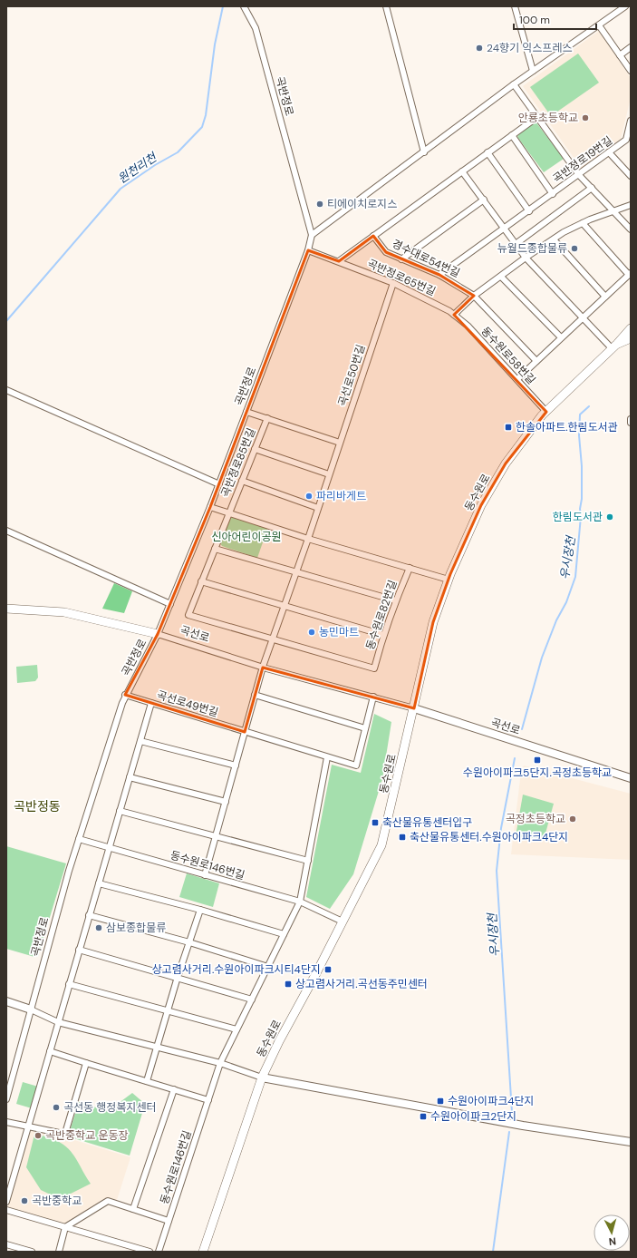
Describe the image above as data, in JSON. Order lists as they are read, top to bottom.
{
  "streets": {
    "main road": ["동수원로", "곡선로"],
    "street": [
      "곡반정로",
      "곡반정로19번길",
      "경수대로54번길",
      "곡반정로65번길",
      "동수원로58번길",
      "곡선로50번길",
      "곡반정로85번길",
      "동수원로82번길",
      "곡선로49번길",
      "동수원로146번길"
    ]
  },
  "crossings": [
    ["곡반정로", "곡반정로65번길"],
    ["곡반정로", "곡반정로85번길"],
    ["곡반정로", "동수원로82번길"],
    ["곡반정로", "곡선로"],
    ["곡반정로", "곡선로49번길"],
    ["곡반정로", "동수원로146번길"],
    ["곡반정로19번길", "경수대로54번길"],
    ["곡반정로19번길", "곡반정로65번길"],
    ["경수대로54번길", "곡반정로65번길"],
    ["곡반정로65번길", "동수원로58번길"],
    ["곡반정로65번길", "곡선로50번길"],
    ["동수원로58번길", "동수원로"],
    ["곡선로50번길", "곡반정로85번길"],
    ["곡선로50번길", "동수원로82번길"],
    ["곡선로50번길", "곡선로"],
    ["곡반정로85번길", "동수원로82번길"],
    ["동수원로", "동수원로82번길"],
    ["동수원로", "곡선로"],
    ["동수원로", "동수원로146번길"],
    ["곡선로49번길", "동수원로146번길"]
  ],
  "districts": ["곡반정동"],
  "water": ["원천리천", "우시장천"],
  "parks": ["신아어린이공원"],
  "places": {
    "other": [
      "24향기 익스프레스",
      "안룡초등학교",
      "티에이치로지스",
      "뉴월드종합물류",
      "파리바게트",
      "한림도서관",
      "농민마트",
      "곡정초등학교",
      "삼보종합물류",
      "곡선동 행정복지센터",
      "곡반중학교 운동장",
      "곡반중학교"
    ],
    "transit": [
      "한솔아파트.한림도서관",
      "수원아이파크5단지.곡정초등학교",
      "축산물유통센터입구",
      "축산물유통센터.수원아이파크4단지",
      "상고렴사거리.수원아이파크시티4단지",
      "상고렴사거리.곡선동주민센터",
      "수원아이파크4단지",
      "수원아이파크2단지"
    ]
  },
  "scale_bar": "100 m",
  "north": "bottom"
}
